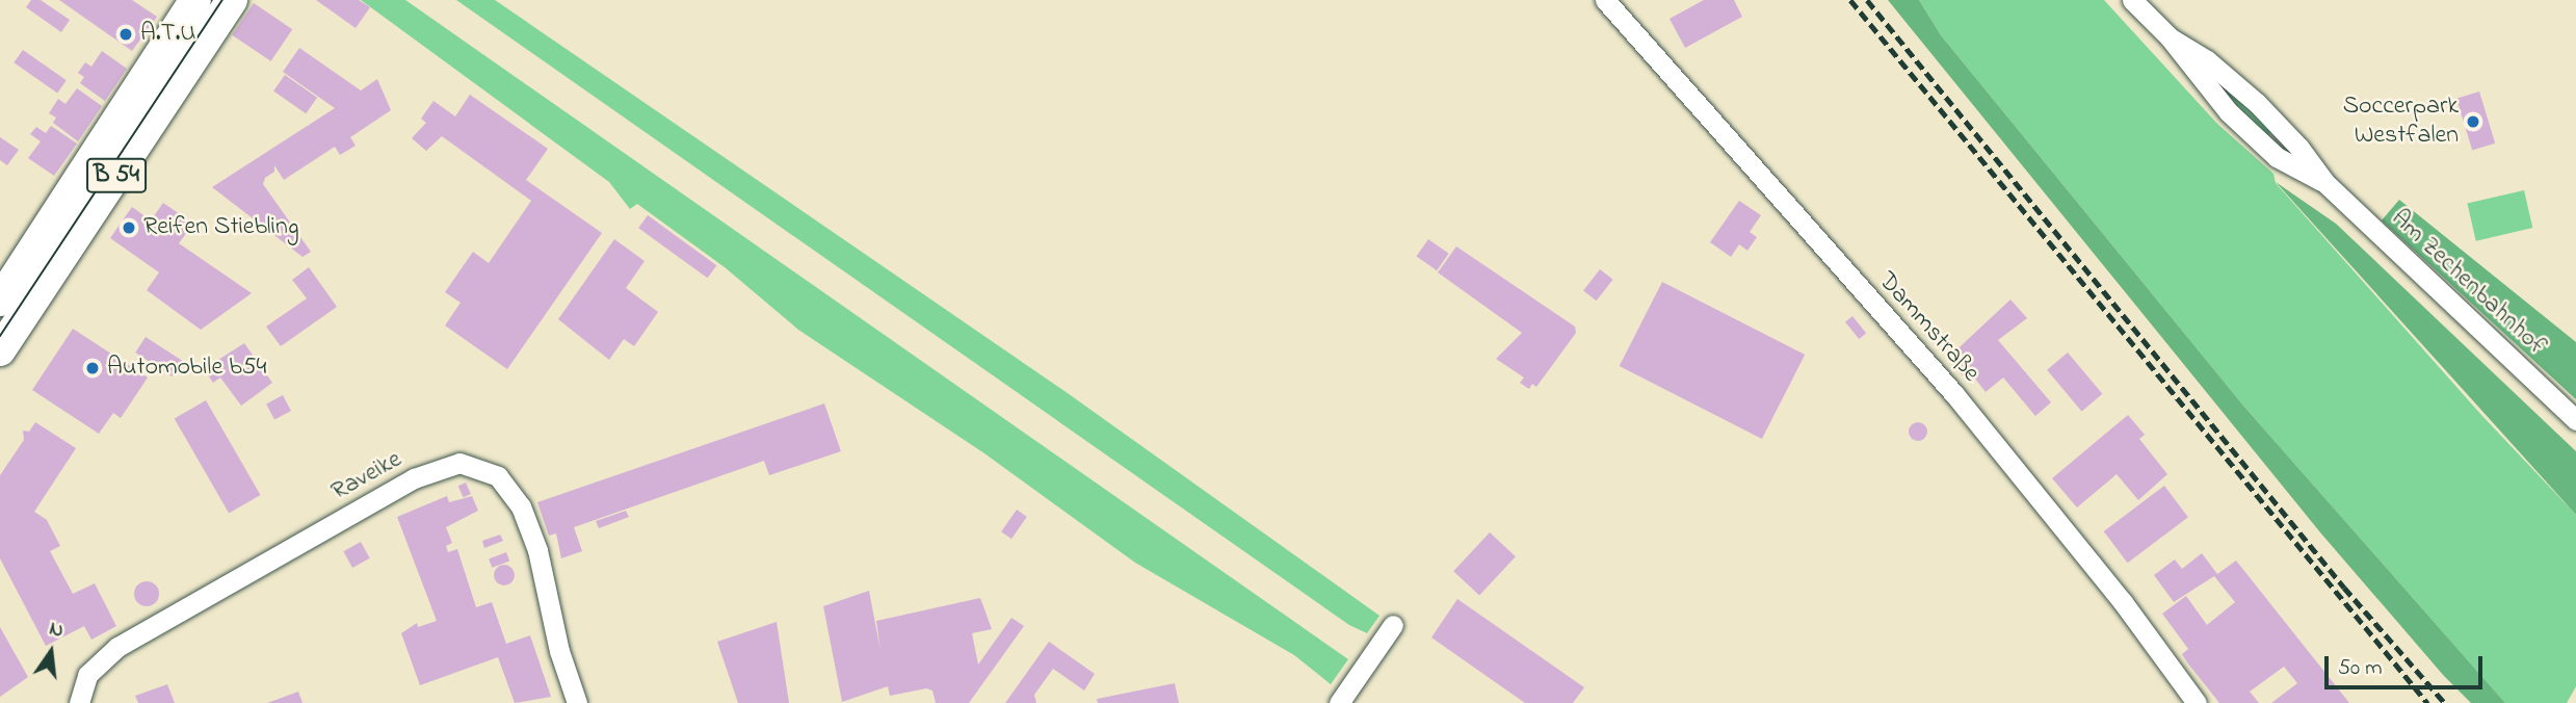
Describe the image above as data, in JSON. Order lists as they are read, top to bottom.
{
  "streets": {
    "main road": ["B 54"],
    "street": ["Am Zechenbahnhof", "Dammstraße", "Raveike"]
  },
  "places": [
    "A.T.U",
    "Soccerpark Westfalen",
    "Reifen Stiebling",
    "Automobile b54"
  ],
  "scale_bar": "50 m",
  "north": "top"
}
